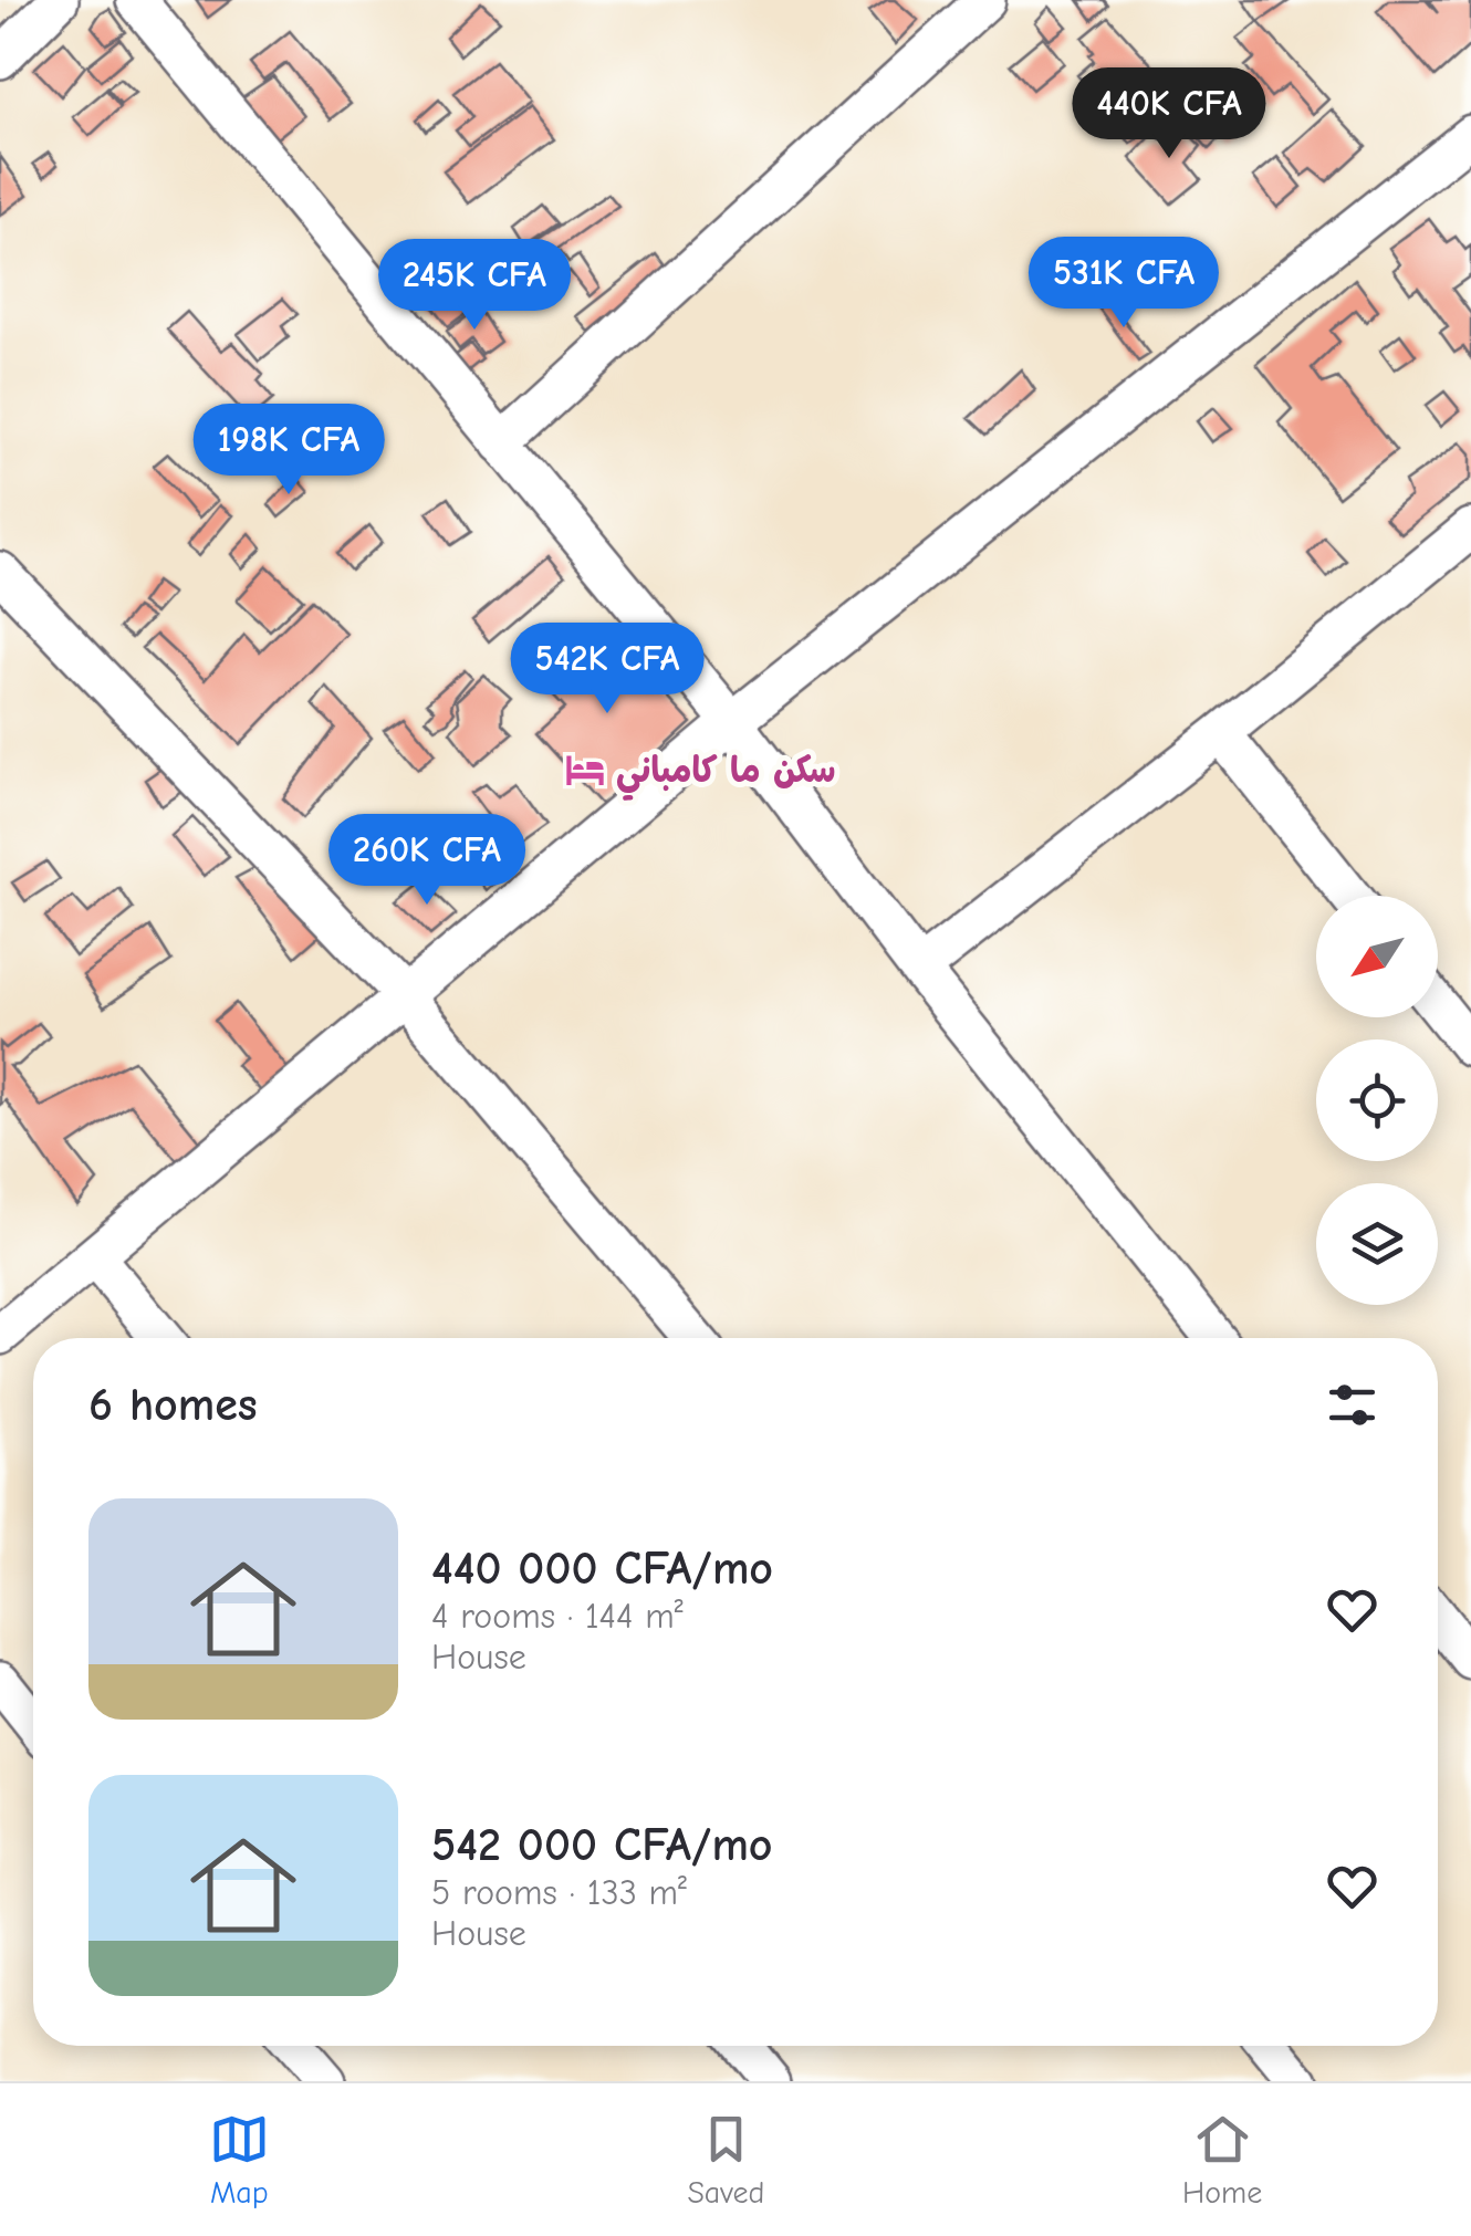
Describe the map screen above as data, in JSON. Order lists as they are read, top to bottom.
{
  "places": {
    "hotel": ["سكن ما كامباني"]
  },
  "north": "bottom left",
  "page": {
    "price": [
      "440K CFA",
      "531K CFA",
      "245K CFA",
      "198K CFA",
      "542K CFA",
      "260K CFA"
    ],
    "heading": "6 homes",
    "list": [
      {
        "name": "440 000 CFA/mo",
        "note": "4 rooms · 144 m² · House"
      },
      {
        "name": "542 000 CFA/mo",
        "note": "5 rooms · 133 m² · House"
      }
    ],
    "tabs": ["Map", "Saved", "Home"]
  }
}
